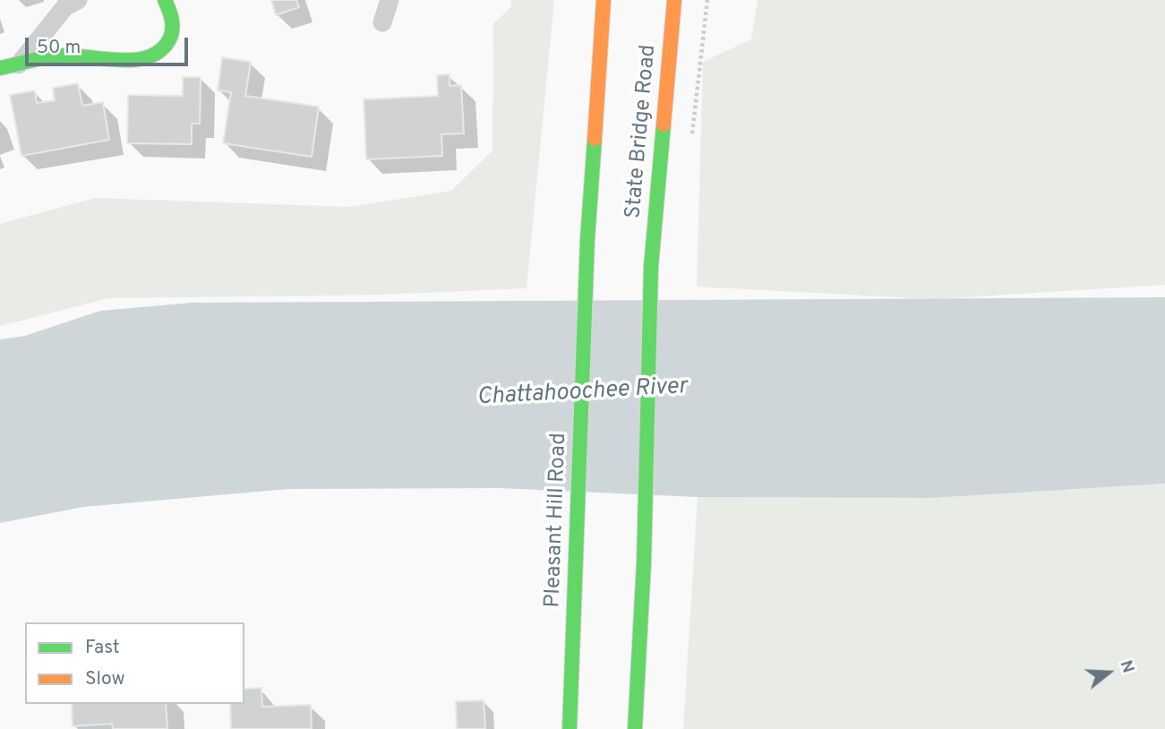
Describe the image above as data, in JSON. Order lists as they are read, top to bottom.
{
  "streets": {
    "main road": ["State Bridge Road", "Pleasant Hill Road"]
  },
  "water": ["Chattahoochee River"],
  "legend": ["Fast", "Slow"],
  "scale_bar": "50 m",
  "north": "right"
}
